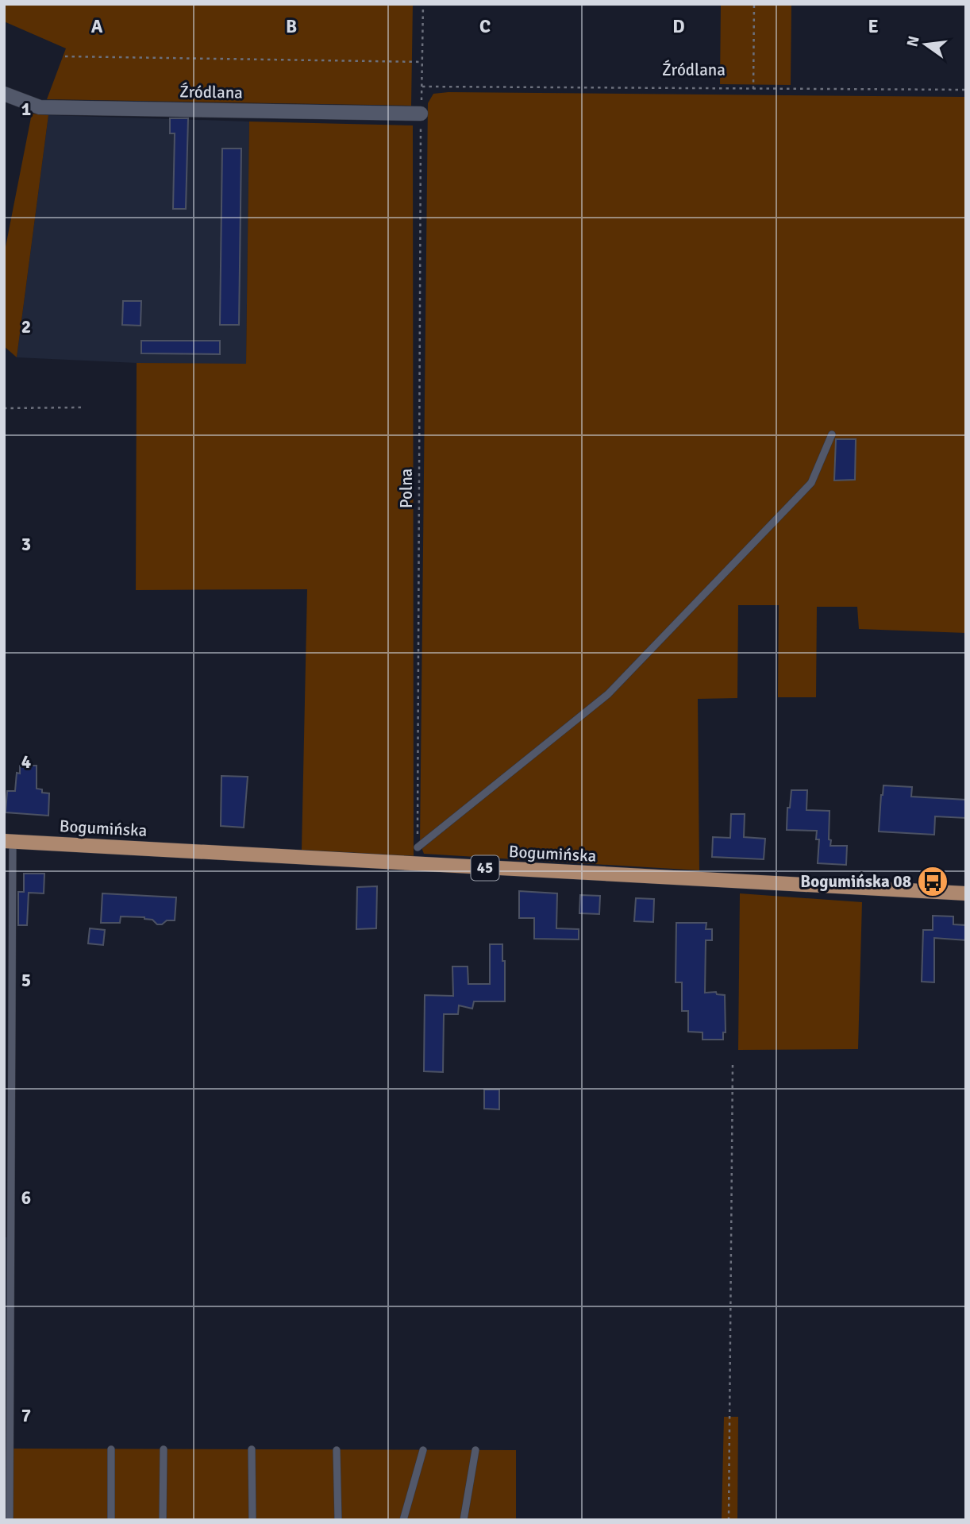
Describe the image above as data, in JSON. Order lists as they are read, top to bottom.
{
  "streets": {
    "main road": ["Bogumińska", "45"],
    "street": ["Źródlana"],
    "path": ["Polna"]
  },
  "crossings": [
    ["Źródlana", "Polna"]
  ],
  "places": {
    "bus stop": ["Bogumińska 08"]
  },
  "north": "left",
  "grid": {
    "columns": [
      "A",
      "B",
      "C",
      "D",
      "E"
    ],
    "rows": [
      "1",
      "2",
      "3",
      "4",
      "5",
      "6",
      "7"
    ]
  }
}
